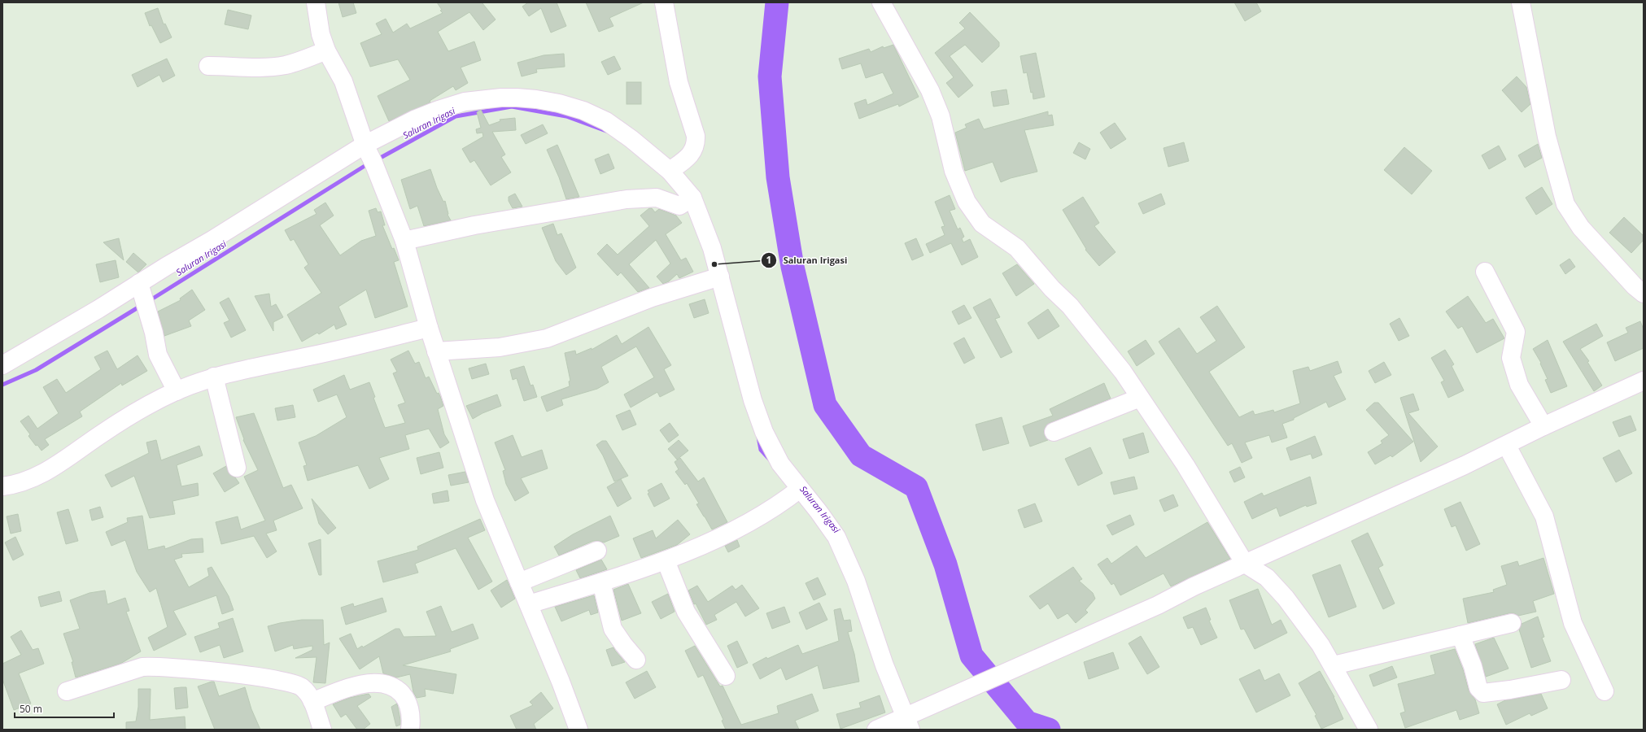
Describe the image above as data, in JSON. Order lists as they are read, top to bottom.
{
  "water": ["Saluran Irigasi"],
  "places": ["Saluran Irigasi"],
  "scale_bar": "50 m"
}
